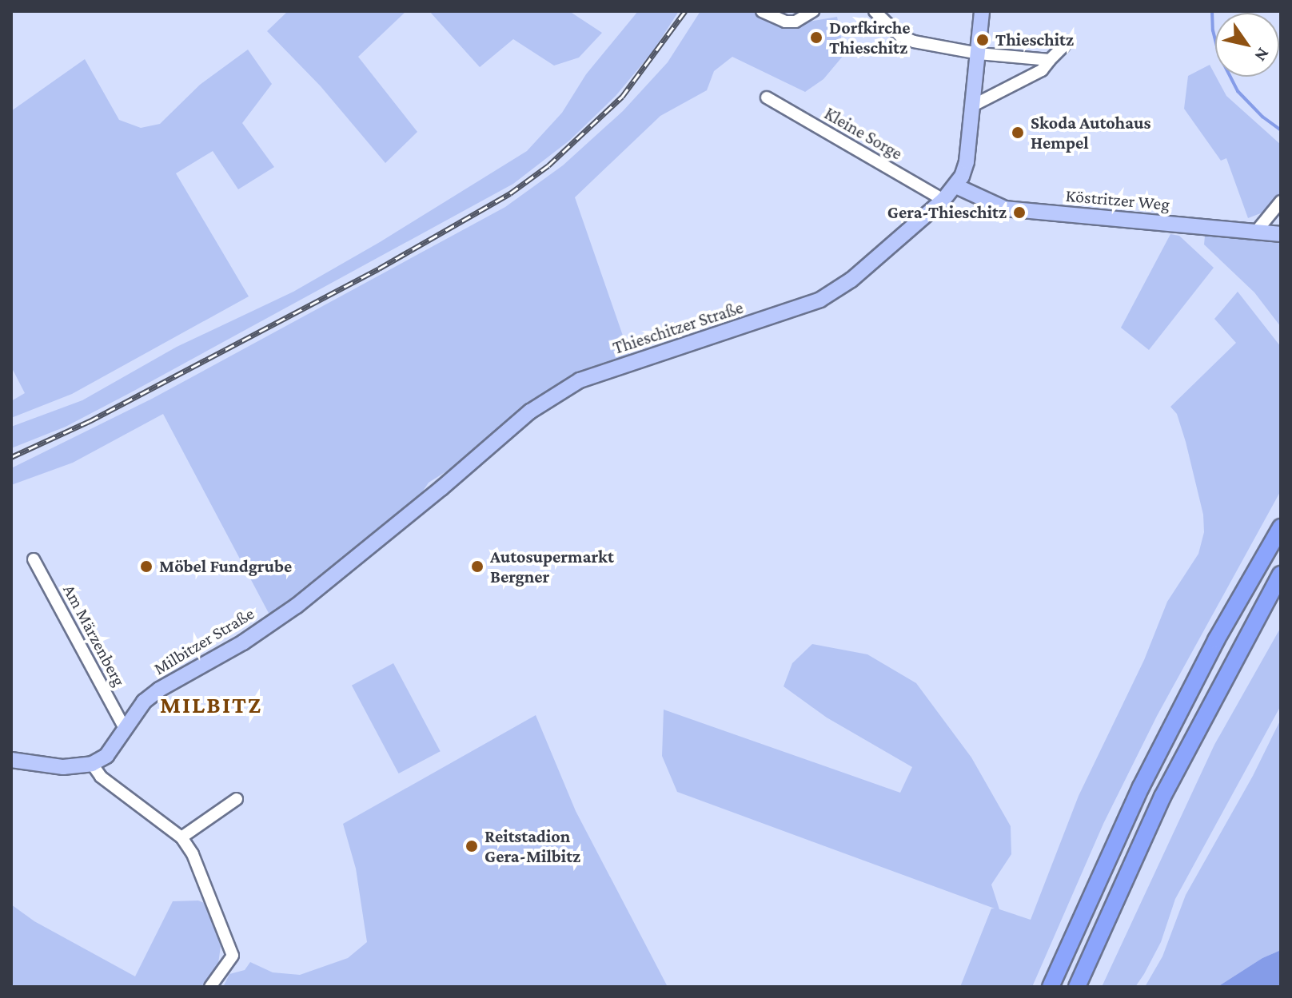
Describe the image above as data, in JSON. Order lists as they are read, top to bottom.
{
  "streets": {
    "main road": ["Köstritzer Weg", "Thieschitzer Straße", "Milbitzer Straße"],
    "street": ["Kleine Sorge", "Am Märzenberg"]
  },
  "crossings": [
    ["Kleine Sorge", "Thieschitzer Straße"],
    ["Köstritzer Weg", "Thieschitzer Straße"],
    ["Thieschitzer Straße", "Milbitzer Straße"],
    ["Am Märzenberg", "Milbitzer Straße"]
  ],
  "districts": ["MILBITZ"],
  "places": [
    "Dorfkirche Thieschitz",
    "Thieschitz",
    "Skoda Autohaus Hempel",
    "Gera-Thieschitz",
    "Möbel Fundgrube",
    "Autosupermarkt Bergner",
    "Reitstadion Gera-Milbitz"
  ],
  "north": "bottom right"
}
